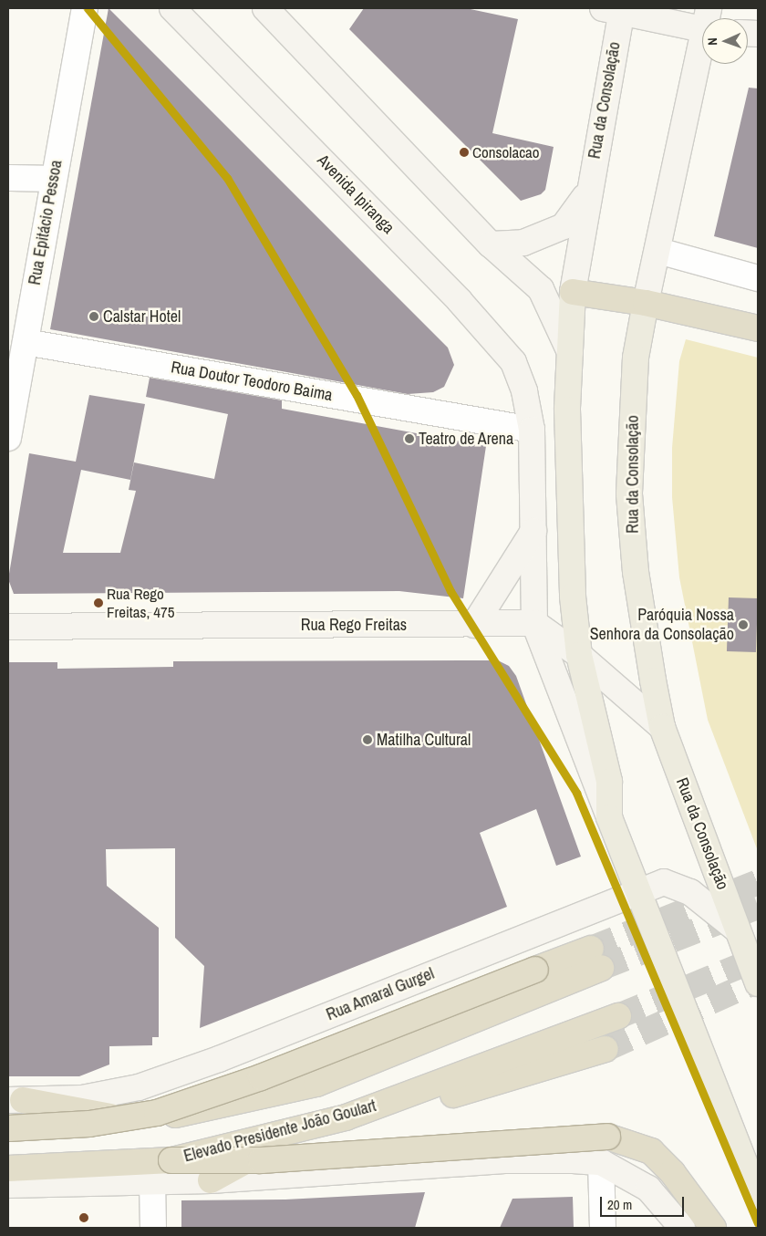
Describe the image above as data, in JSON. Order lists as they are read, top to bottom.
{
  "streets": {
    "highway": ["Elevado Presidente João Goulart"],
    "main road": [
      "Rua da Consolação",
      "Avenida Ipiranga",
      "Rua Rego Freitas",
      "Rua Amaral Gurgel"
    ],
    "street": ["Rua Epitácio Pessoa", "Rua Doutor Teodoro Baima"]
  },
  "crossings": [
    ["Rua da Consolação", "Avenida Ipiranga"],
    ["Rua da Consolação", "Rua Doutor Teodoro Baima"],
    ["Rua da Consolação", "Rua Rego Freitas"],
    ["Rua da Consolação", "Rua Amaral Gurgel"],
    ["Rua Epitácio Pessoa", "Rua Doutor Teodoro Baima"]
  ],
  "places": [
    "Consolacao",
    "Calstar Hotel",
    "Teatro de Arena",
    "Rua Rego Freitas, 475",
    "Paróquia Nossa Senhora da Consolação",
    "Matilha Cultural"
  ],
  "scale_bar": "20 m",
  "north": "left"
}
